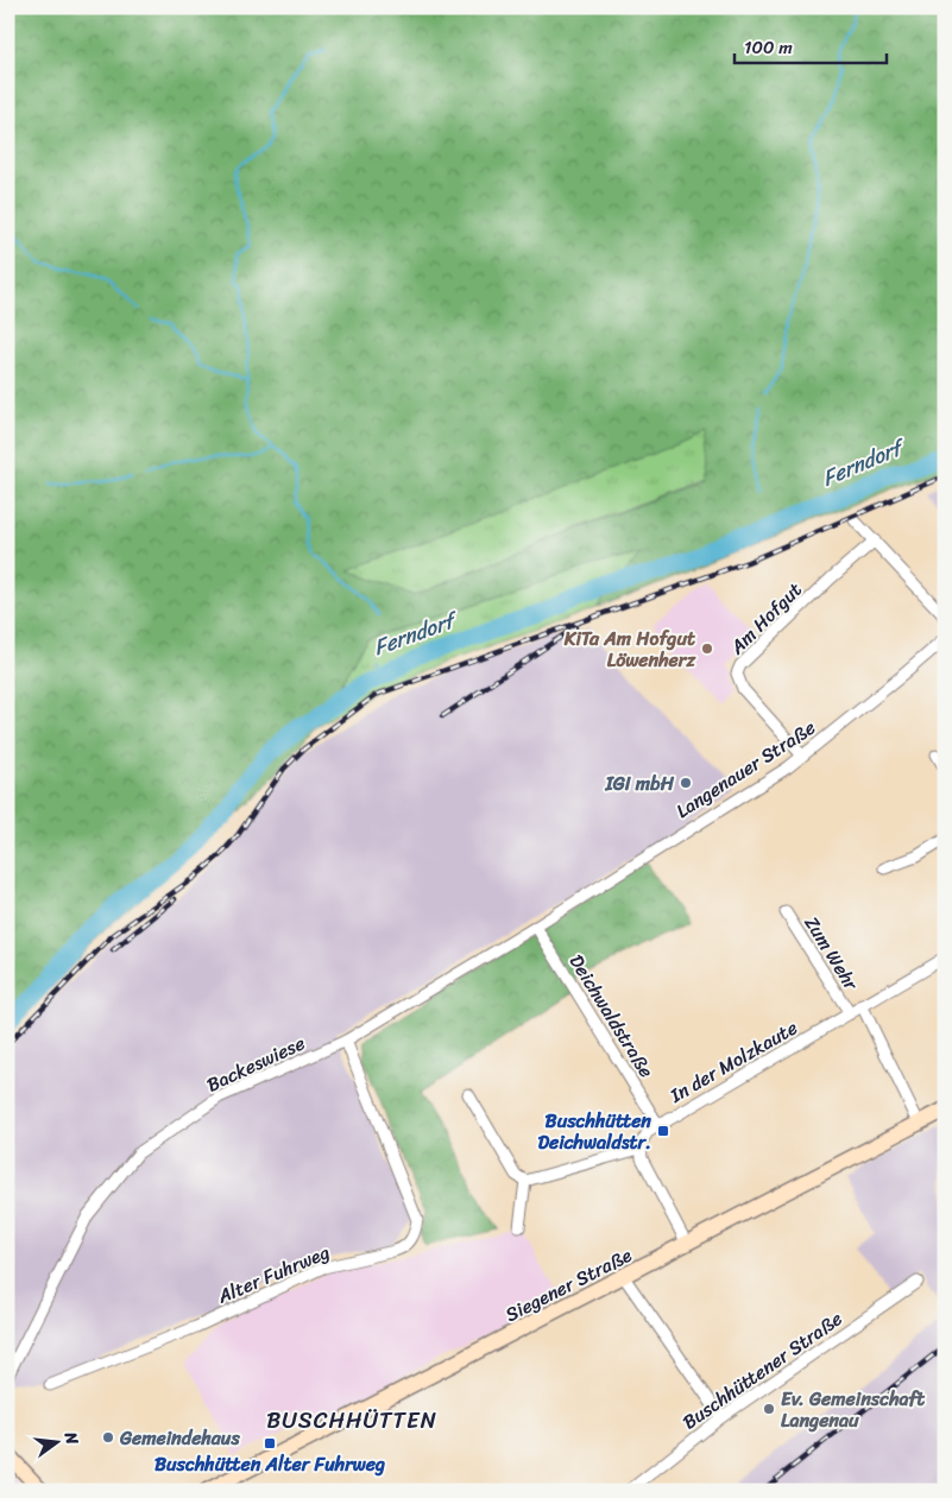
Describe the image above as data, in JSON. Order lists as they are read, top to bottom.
{
  "streets": {
    "main road": ["Siegener Straße"],
    "street": [
      "Am Hofgut",
      "Langenauer Straße",
      "Zum Wehr",
      "Deichwaldstraße",
      "In der Molzkaute",
      "Backeswiese",
      "Alter Fuhrweg",
      "Buschhüttener Straße"
    ]
  },
  "crossings": [
    ["Am Hofgut", "Langenauer Straße"],
    ["Langenauer Straße", "Backeswiese"],
    ["Zum Wehr", "In der Molzkaute"],
    ["Zum Wehr", "Siegener Straße"],
    ["Deichwaldstraße", "In der Molzkaute"],
    ["Deichwaldstraße", "Backeswiese"],
    ["Backeswiese", "Alter Fuhrweg"]
  ],
  "districts": ["BUSCHHÜTTEN"],
  "water": ["Ferndorf"],
  "places": {
    "other": [
      "KiTa Am Hofgut Löwenherz",
      "IGI mbH",
      "Ev. Gemeinschaft Langenau",
      "Gemeindehaus"
    ],
    "transit": ["Buschhütten Deichwaldstr.", "Buschhütten Alter Fuhrweg"]
  },
  "scale_bar": "100 m",
  "north": "right"
}
